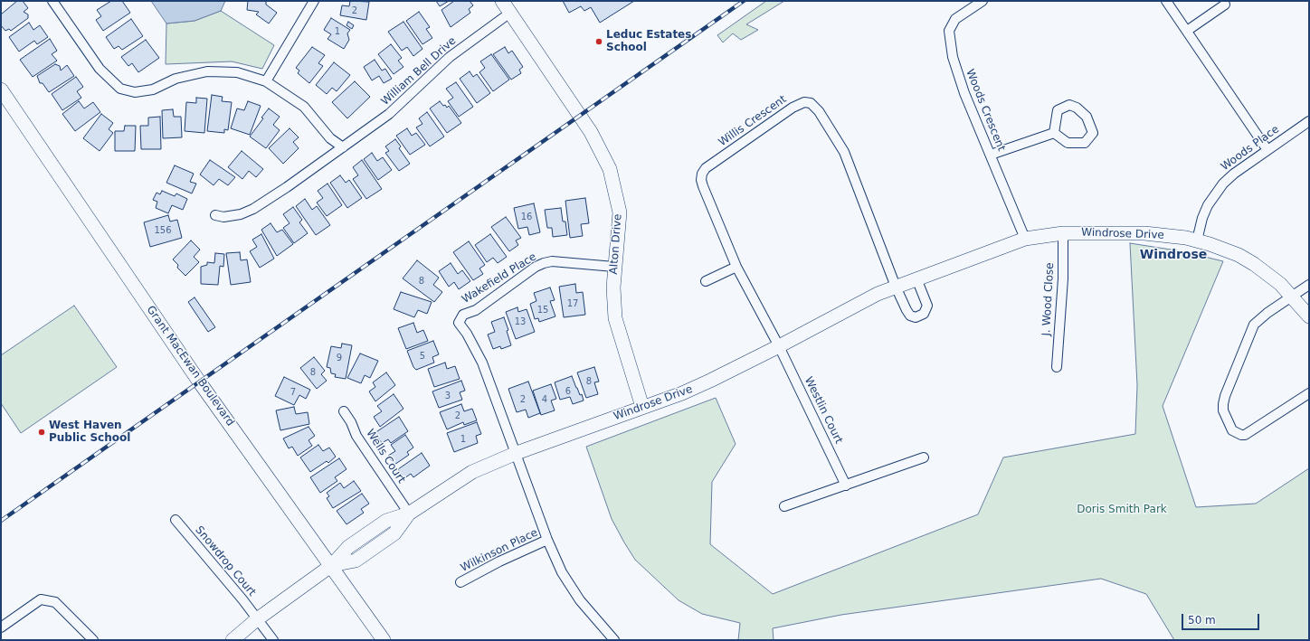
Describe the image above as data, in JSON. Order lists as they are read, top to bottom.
{
  "streets": {
    "street": [
      "William Bell Drive",
      "Woods Crescent",
      "Willis Crescent",
      "Woods Place",
      "Windrose Drive",
      "Alton Drive",
      "Wakefield Place",
      "J. Wood Close",
      "Grant MacEwan Boulevard",
      "Westlin Court",
      "Wells Court",
      "Wilkinson Place",
      "Snowdrop Court"
    ]
  },
  "crossings": [
    ["William Bell Drive", "Alton Drive"],
    ["Woods Crescent", "Windrose Drive"],
    ["Willis Crescent", "Windrose Drive"],
    ["Willis Crescent", "Westlin Court"],
    ["Woods Place", "Windrose Drive"],
    ["Windrose Drive", "Alton Drive"],
    ["Windrose Drive", "Wakefield Place"],
    ["Windrose Drive", "J. Wood Close"],
    ["Windrose Drive", "Grant MacEwan Boulevard"],
    ["Windrose Drive", "Westlin Court"],
    ["Windrose Drive", "Wells Court"],
    ["Windrose Drive", "Wilkinson Place"],
    ["Alton Drive", "Wakefield Place"],
    ["Wakefield Place", "Wilkinson Place"]
  ],
  "districts": ["Windrose"],
  "parks": ["Doris Smith Park"],
  "places": ["Leduc Estates School", "West Haven Public School"],
  "house_numbers": [
    "2",
    "1",
    "16",
    "156",
    "8",
    "17",
    "15",
    "13",
    "5",
    "9",
    "8",
    "8",
    "6",
    "7",
    "3",
    "2",
    "4",
    "2",
    "1"
  ],
  "scale_bar": "50 m"
}
